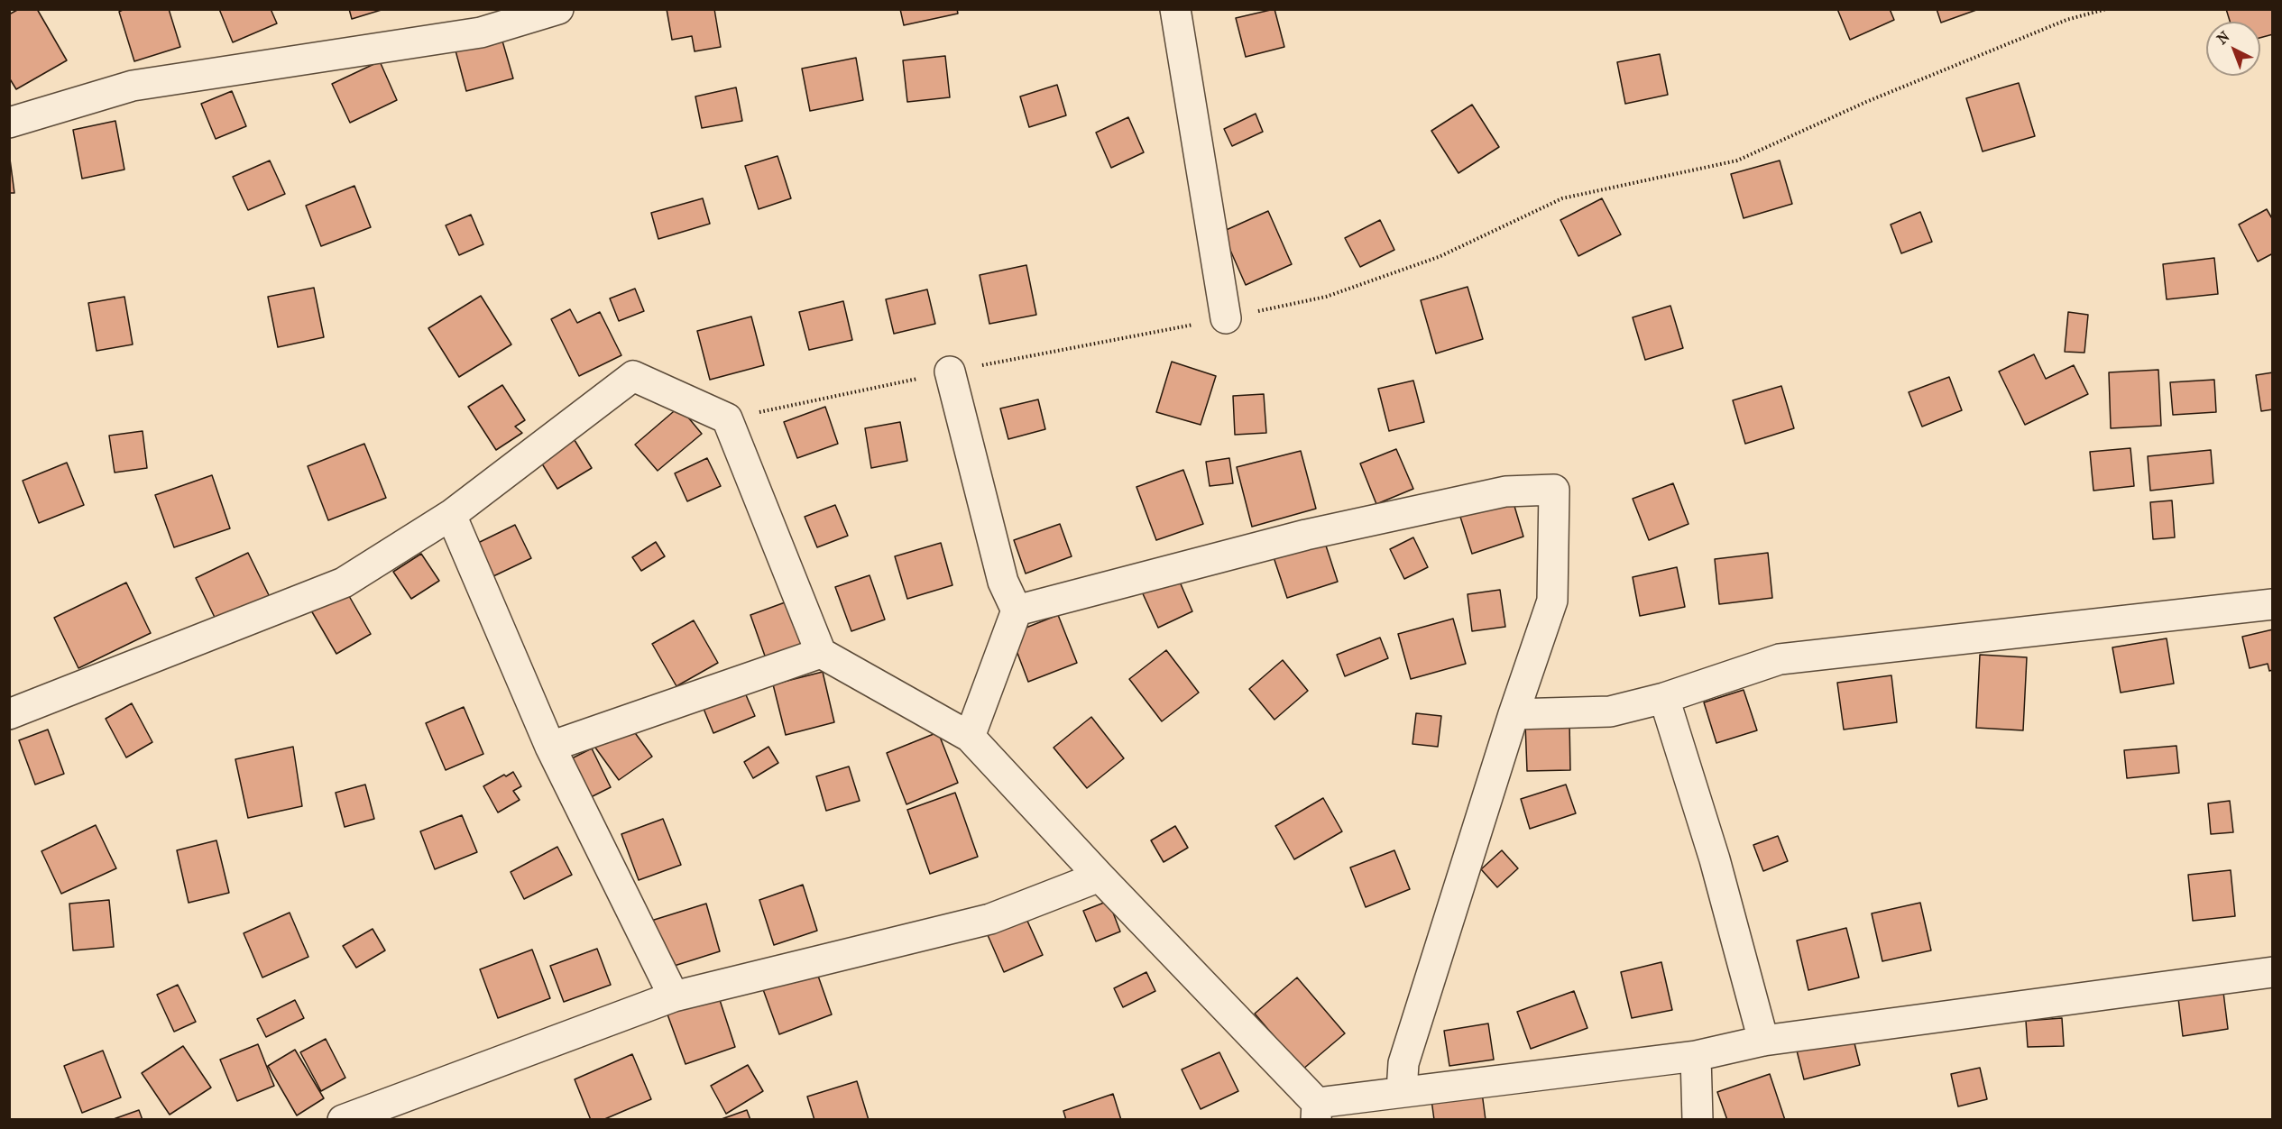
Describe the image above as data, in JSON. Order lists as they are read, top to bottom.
{
  "north": "top left"
}
